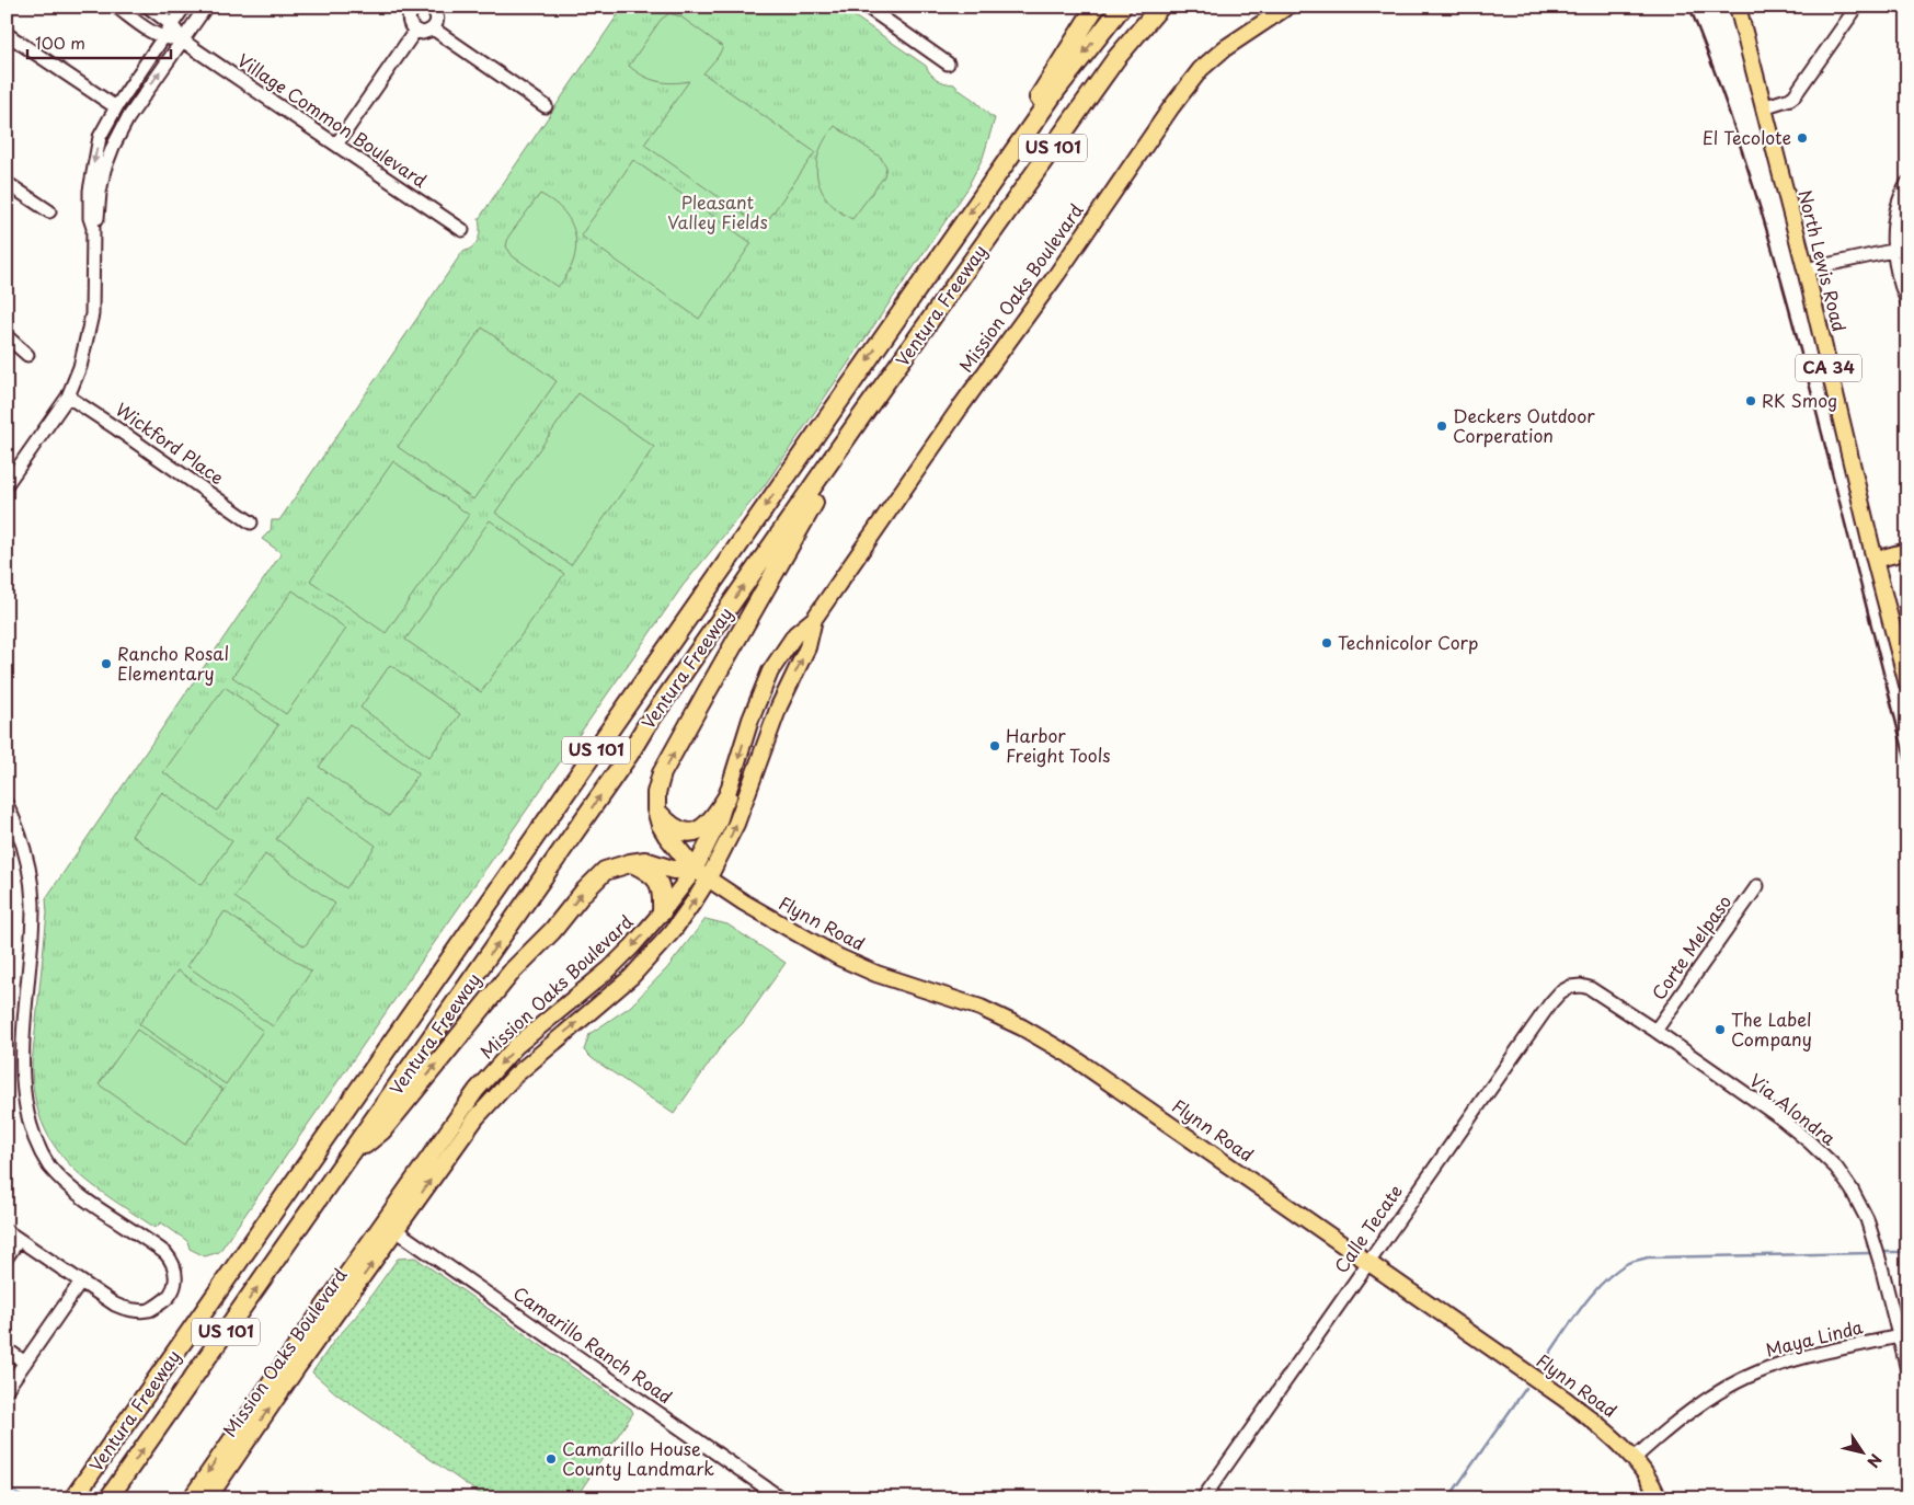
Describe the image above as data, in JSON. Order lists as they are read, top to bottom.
{
  "streets": {
    "highway": ["US 101", "Ventura Freeway"],
    "main road": [
      "North Lewis Road",
      "Mission Oaks Boulevard",
      "CA 34",
      "Flynn Road"
    ],
    "street": [
      "Village Common Boulevard",
      "Wickford Place",
      "Corte Melpaso",
      "Via Alondra",
      "Calle Tecate",
      "Maya Linda",
      "Camarillo Ranch Road"
    ]
  },
  "crossings": [
    ["Mission Oaks Boulevard", "Flynn Road"],
    ["Mission Oaks Boulevard", "Camarillo Ranch Road"],
    ["Flynn Road", "Calle Tecate"],
    ["Flynn Road", "Maya Linda"],
    ["Corte Melpaso", "Via Alondra"],
    ["Via Alondra", "Calle Tecate"],
    ["Via Alondra", "Maya Linda"]
  ],
  "parks": ["Pleasant Valley Fields"],
  "places": [
    "El Tecolote",
    "RK Smog",
    "Deckers Outdoor Corperation",
    "Technicolor Corp",
    "Rancho Rosal Elementary",
    "Harbor Freight Tools",
    "The Label Company",
    "Camarillo House County Landmark"
  ],
  "scale_bar": "100 m",
  "north": "bottom right"
}
